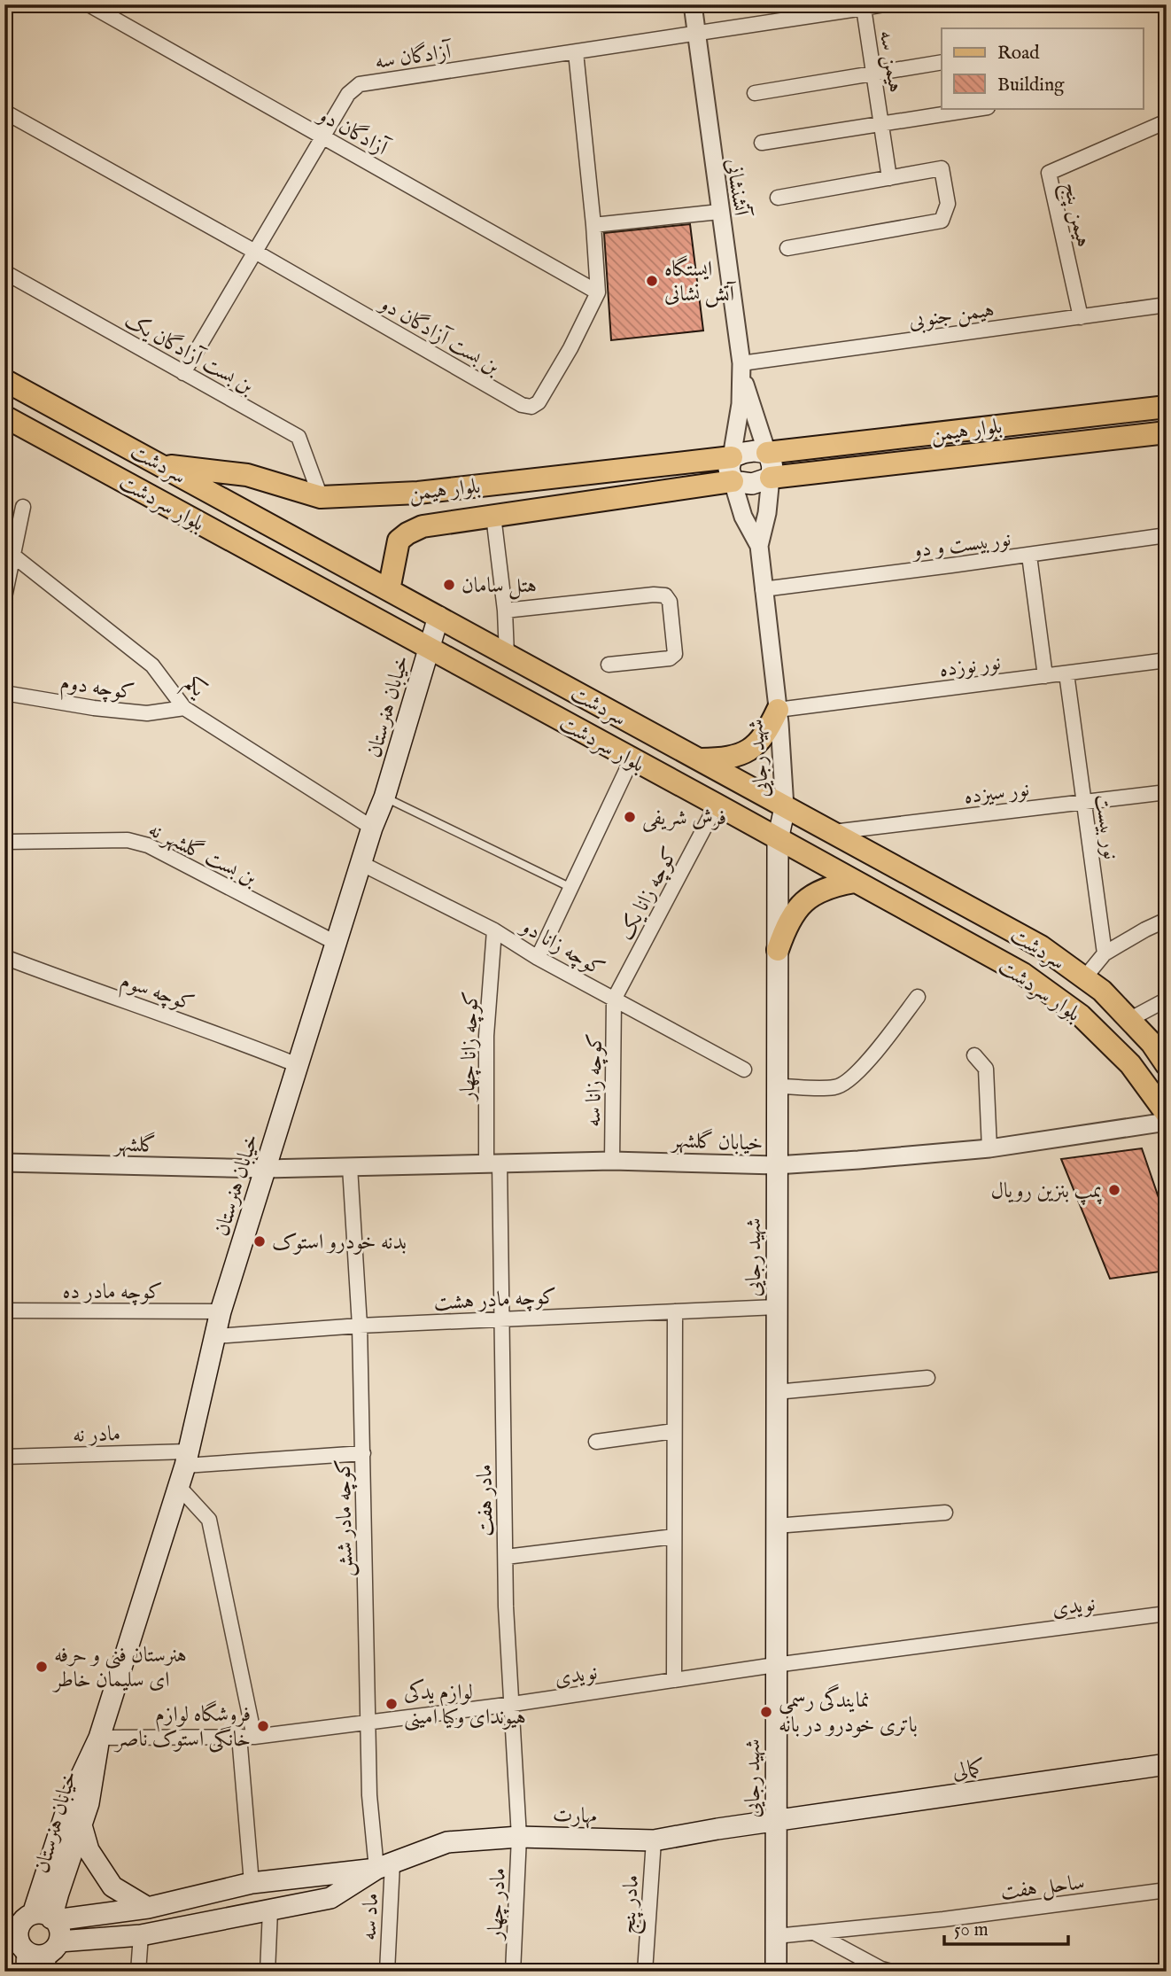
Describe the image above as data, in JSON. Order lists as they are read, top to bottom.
{
  "streets": {
    "main road": [
      "بلوار هیمن",
      "سردشت",
      "بلوار سردشت",
      "خیابان هنرستان",
      "شهید رجایی",
      "کمالی",
      "مهارت"
    ],
    "street": [
      "آزادگان سه",
      "هیمن سه",
      "آزادگان دو",
      "آتشنشانی",
      "هیمن پنج",
      "هیمن جنوبی",
      "بن بست آزادگان دو",
      "بن بست آزادگان یک",
      "نوربیست و دو",
      "نور نوزده",
      "یکم",
      "کوچه دوم",
      "نور سیزده",
      "نور بیست",
      "بن بست گلشهر نه",
      "کوچه زانا یک",
      "کوچه زانا دو",
      "کوچه سوم",
      "کوچه زانا چهار",
      "کوچه زانا سه",
      "خیابان گلشهر",
      "گلشهر",
      "کوچه مادر ده",
      "کوچه مادر هشت",
      "مادر نه",
      "مادر هفت",
      "کوچه مادر شش",
      "نویدی",
      "ساحل هفت",
      "مادر چهار",
      "مادر پنج",
      "ماد سه"
    ]
  },
  "crossings": [
    ["آزادگان سه", "هیمن سه"],
    ["آزادگان سه", "آزادگان دو"],
    ["آزادگان سه", "آتشنشانی"],
    ["آزادگان سه", "بن بست آزادگان دو"],
    ["آزادگان سه", "بن بست آزادگان یک"],
    ["هیمن سه", "آتشنشانی"],
    ["آزادگان دو", "بن بست آزادگان دو"],
    ["آتشنشانی", "هیمن جنوبی"],
    ["آتشنشانی", "بلوار هیمن"],
    ["آتشنشانی", "شهید رجایی"],
    ["هیمن پنج", "هیمن جنوبی"],
    ["بن بست آزادگان یک", "بلوار هیمن"],
    ["بلوار هیمن", "سردشت"],
    ["بلوار هیمن", "شهید رجایی"],
    ["سردشت", "خیابان هنرستان"],
    ["سردشت", "شهید رجایی"],
    ["سردشت", "نور سیزده"],
    ["بلوار سردشت", "خیابان هنرستان"],
    ["بلوار سردشت", "شهید رجایی"],
    ["بلوار سردشت", "کوچه زانا یک"],
    ["نوربیست و دو", "شهید رجایی"],
    ["نور نوزده", "شهید رجایی"],
    ["نور نوزده", "نور بیست"],
    ["یکم", "کوچه دوم"],
    ["یکم", "خیابان هنرستان"],
    ["خیابان هنرستان", "بن بست گلشهر نه"],
    ["خیابان هنرستان", "کوچه زانا دو"],
    ["خیابان هنرستان", "کوچه سوم"],
    ["خیابان هنرستان", "خیابان گلشهر"],
    ["خیابان هنرستان", "گلشهر"],
    ["خیابان هنرستان", "کوچه مادر ده"],
    ["خیابان هنرستان", "کوچه مادر هشت"],
    ["خیابان هنرستان", "مادر نه"],
    ["خیابان هنرستان", "نویدی"],
    ["خیابان هنرستان", "مهارت"],
    ["شهید رجایی", "خیابان گلشهر"],
    ["شهید رجایی", "کوچه مادر هشت"],
    ["شهید رجایی", "نویدی"],
    ["شهید رجایی", "کمالی"],
    ["شهید رجایی", "مهارت"],
    ["شهید رجایی", "ساحل هفت"],
    ["نور سیزده", "نور بیست"],
    ["کوچه زانا یک", "کوچه زانا دو"],
    ["کوچه زانا یک", "کوچه زانا سه"],
    ["کوچه زانا دو", "کوچه زانا چهار"],
    ["کوچه زانا دو", "کوچه زانا سه"],
    ["کوچه زانا چهار", "خیابان گلشهر"],
    ["کوچه زانا چهار", "مادر هفت"],
    ["کوچه زانا سه", "خیابان گلشهر"],
    ["خیابان گلشهر", "گلشهر"],
    ["خیابان گلشهر", "مادر هفت"],
    ["خیابان گلشهر", "کوچه مادر شش"],
    ["کوچه مادر هشت", "مادر هفت"],
    ["کوچه مادر هشت", "کوچه مادر شش"],
    ["مادر نه", "کوچه مادر شش"],
    ["مادر هفت", "نویدی"],
    ["مادر هفت", "مهارت"],
    ["مادر هفت", "مادر چهار"],
    ["کوچه مادر شش", "نویدی"],
    ["کوچه مادر شش", "مهارت"],
    ["کوچه مادر شش", "ماد سه"],
    ["نویدی", "مهارت"],
    ["کمالی", "مهارت"],
    ["مهارت", "مادر چهار"],
    ["مهارت", "مادر پنج"],
    ["مهارت", "ماد سه"]
  ],
  "places": [
    "ایستگاه آتش نشانی",
    "هتل سامان",
    "فرش شریفی",
    "پمپ بنزین رویال",
    "بدنه خودرو استوک",
    "هنرستان فنی و حرفه ای سلیمان خاطر",
    "لوازم یدکى هیونداى وکیا امینى",
    "نمایندگی رسمی باتری خودرو در بانه",
    "فروشگاه لوازم خانگى استوک ناصر"
  ],
  "legend": ["Road", "Building"],
  "scale_bar": "50 m"
}
